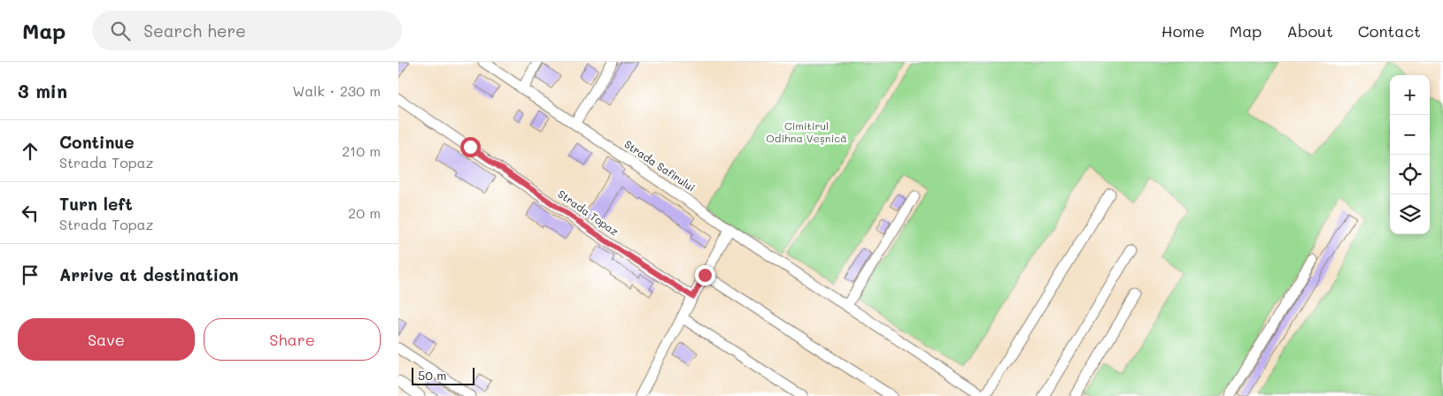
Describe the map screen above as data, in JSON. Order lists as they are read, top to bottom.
{
  "streets": {
    "street": ["Strada Safirului", "Strada Topaz"]
  },
  "parks": ["Cimitirul Odihna Veșnică"],
  "scale_bar": "50 m",
  "page": {
    "header": "Map",
    "search": "Search here",
    "nav": [
      "Home",
      "Map",
      "About",
      "Contact"
    ],
    "heading": ["3 min", "Walk · 230 m"],
    "map_buttons": ["+", "−"],
    "list": [
      ["Continue", "Strada Topaz", "210 m"],
      ["Turn left", "Strada Topaz", "20 m"],
      "Arrive at destination"
    ],
    "buttons": ["Save", "Share"],
    "scale": "50 m"
  }
}
